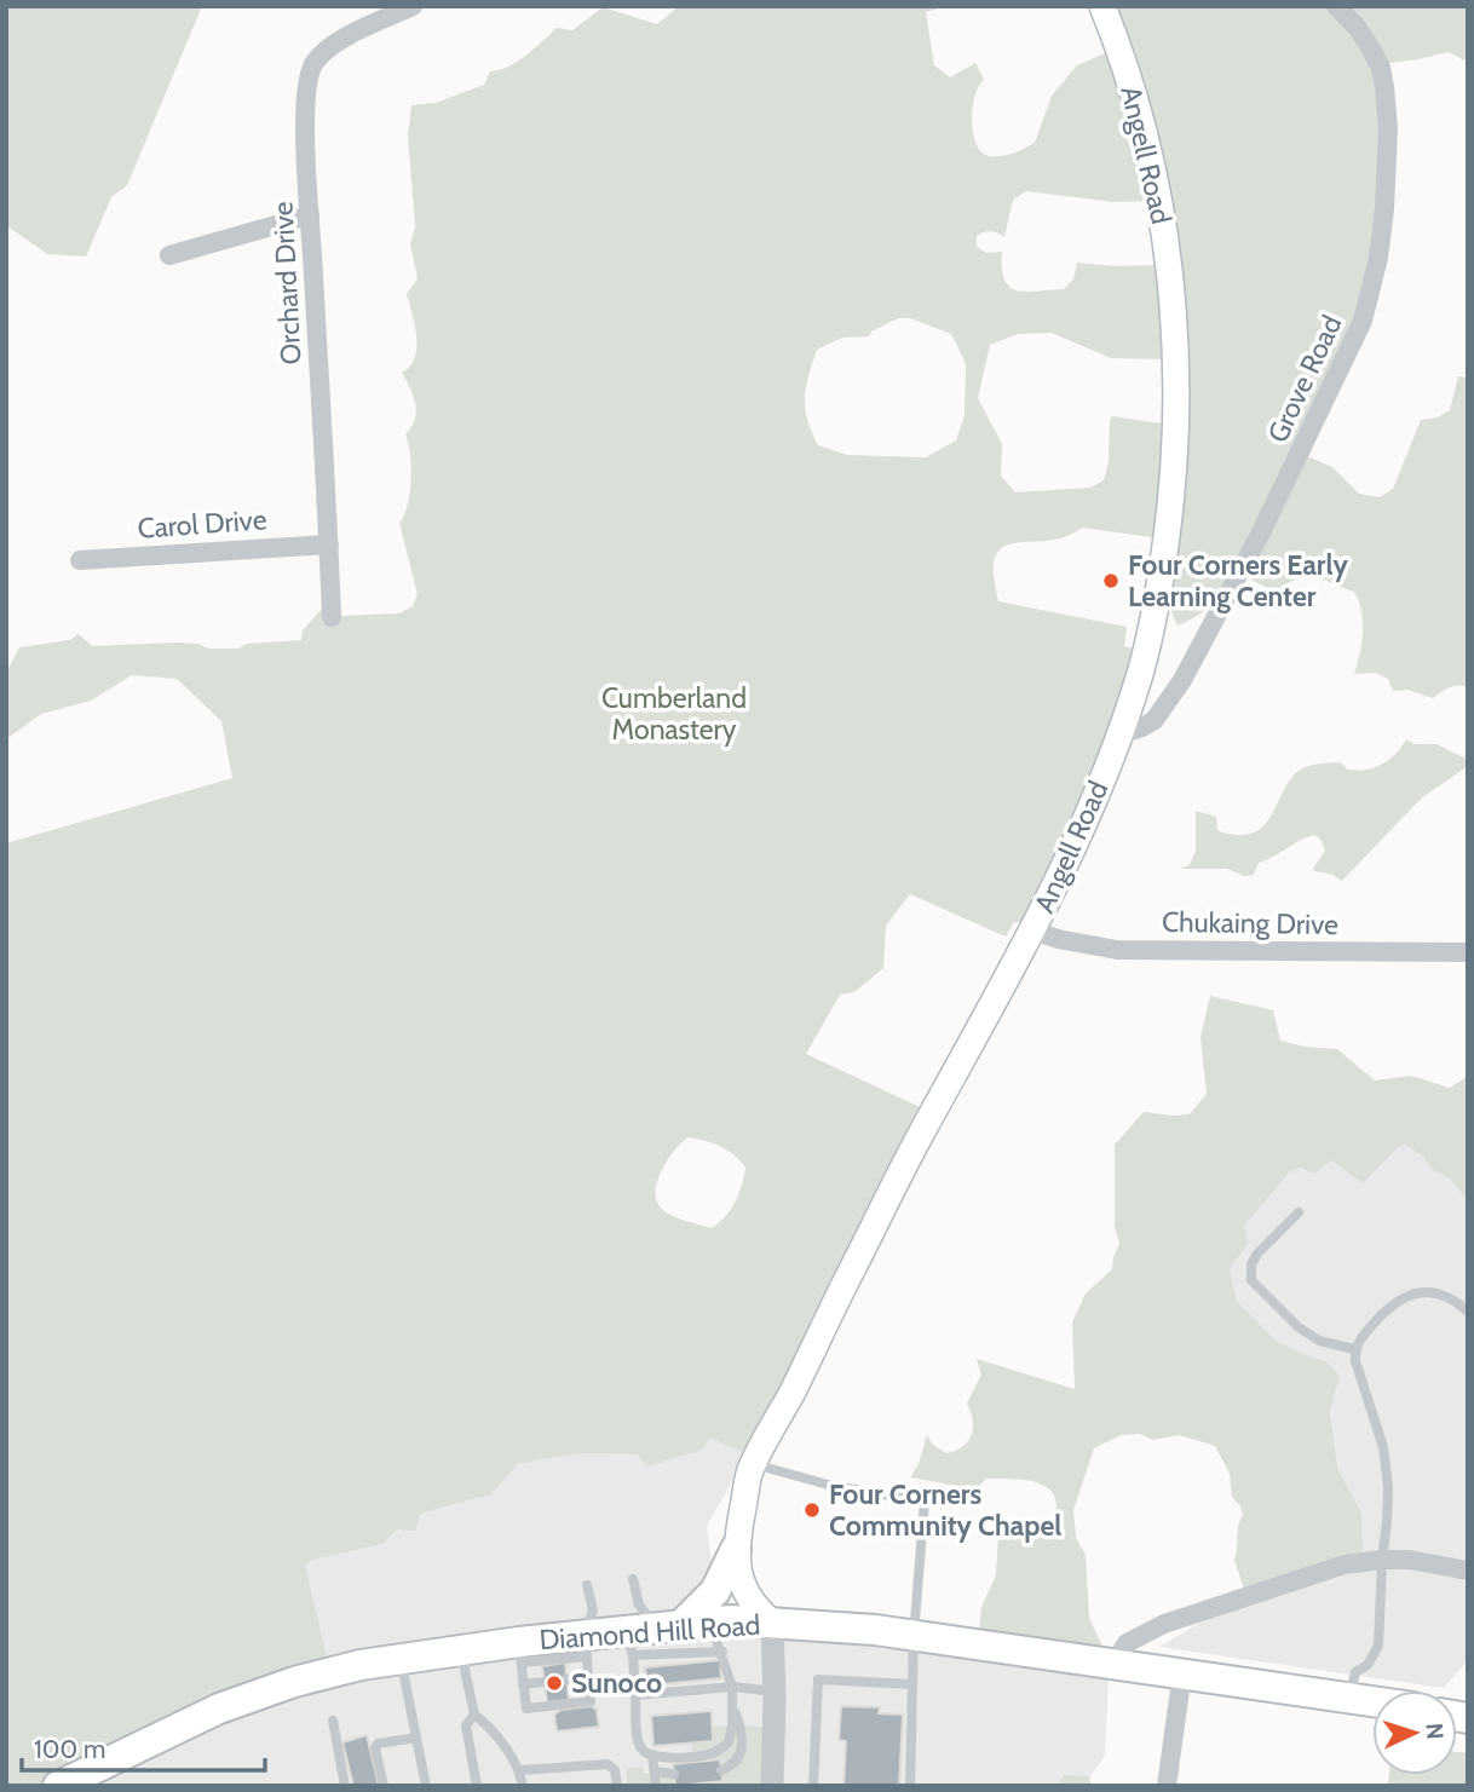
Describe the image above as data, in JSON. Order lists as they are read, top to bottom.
{
  "streets": {
    "main road": ["Angell Road", "Diamond Hill Road"],
    "street": [
      "Orchard Drive",
      "Grove Road",
      "Carol Drive",
      "Chukaing Drive"
    ]
  },
  "crossings": [
    ["Angell Road", "Grove Road"],
    ["Angell Road", "Chukaing Drive"],
    ["Angell Road", "Diamond Hill Road"],
    ["Orchard Drive", "Carol Drive"]
  ],
  "parks": ["Cumberland Monastery"],
  "places": ["Four Corners Early Learning Center", "Four Corners Community Chapel", "Sunoco"],
  "scale_bar": "100 m",
  "north": "right"
}
